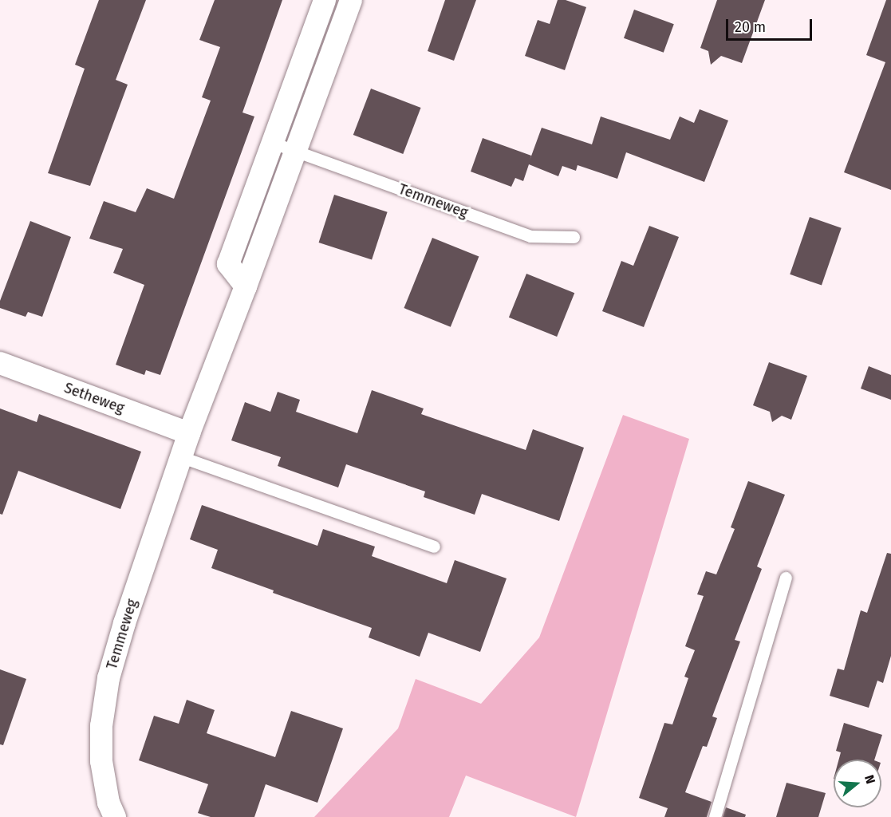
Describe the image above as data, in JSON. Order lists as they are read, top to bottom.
{
  "streets": {
    "street": ["Temmeweg", "Setheweg"]
  },
  "crossings": [
    ["Temmeweg", "Setheweg"]
  ],
  "scale_bar": "20 m",
  "north": "right"
}
